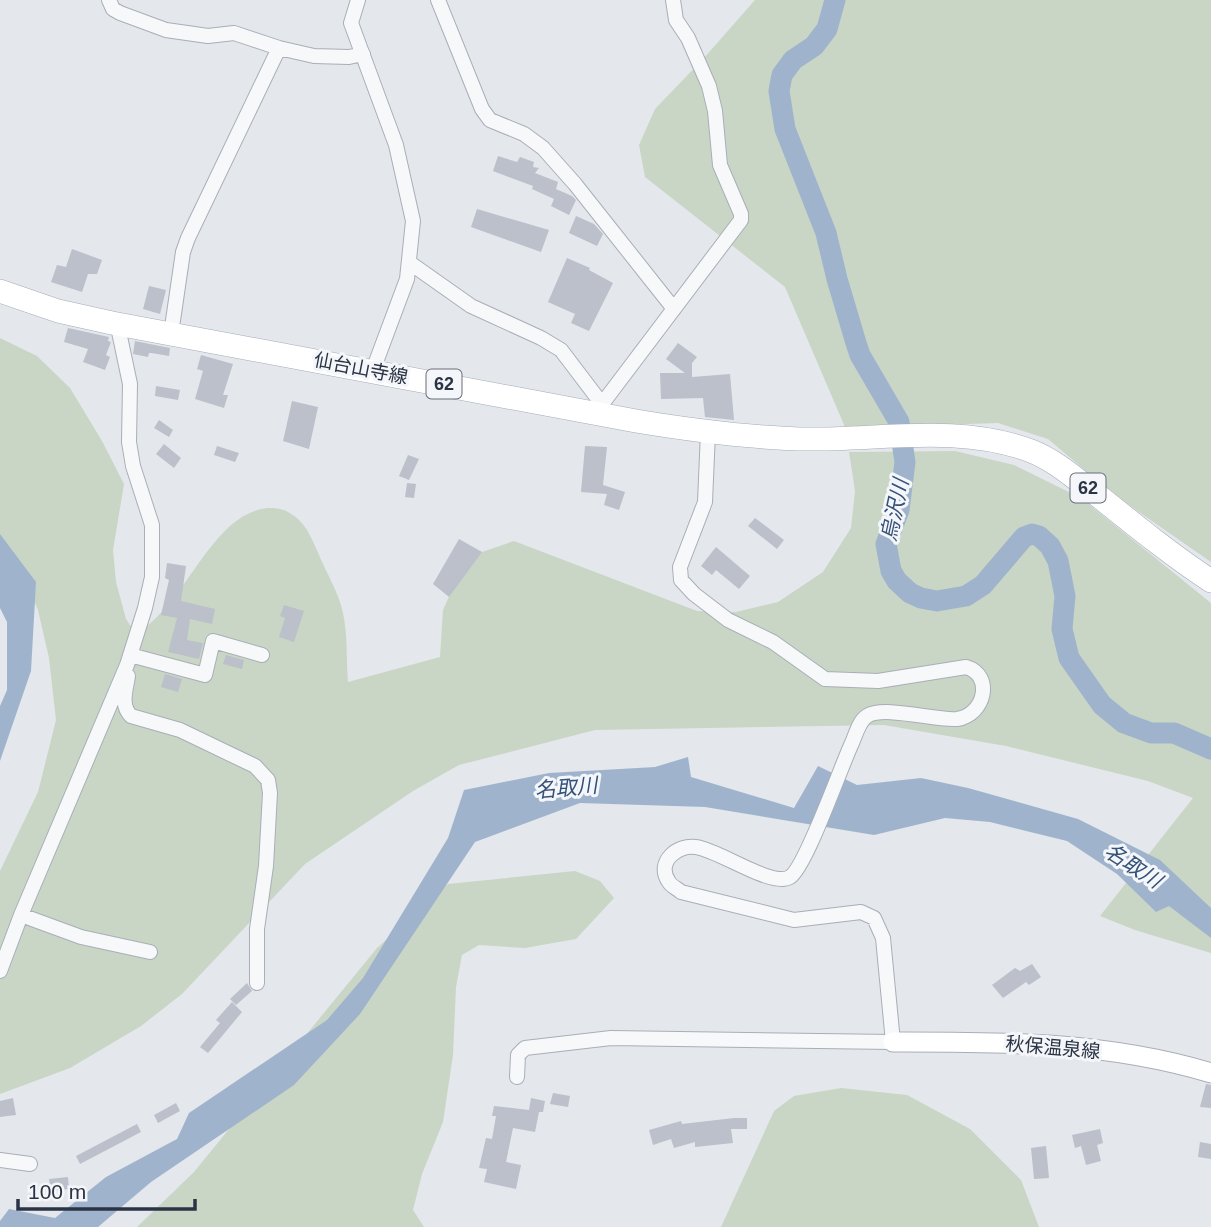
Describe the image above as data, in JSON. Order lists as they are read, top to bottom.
{
  "streets": {
    "main road": ["仙台山寺線", "62", "秋保温泉線"]
  },
  "water": ["烏沢川", "名取川"],
  "scale_bar": "100 m"
}
